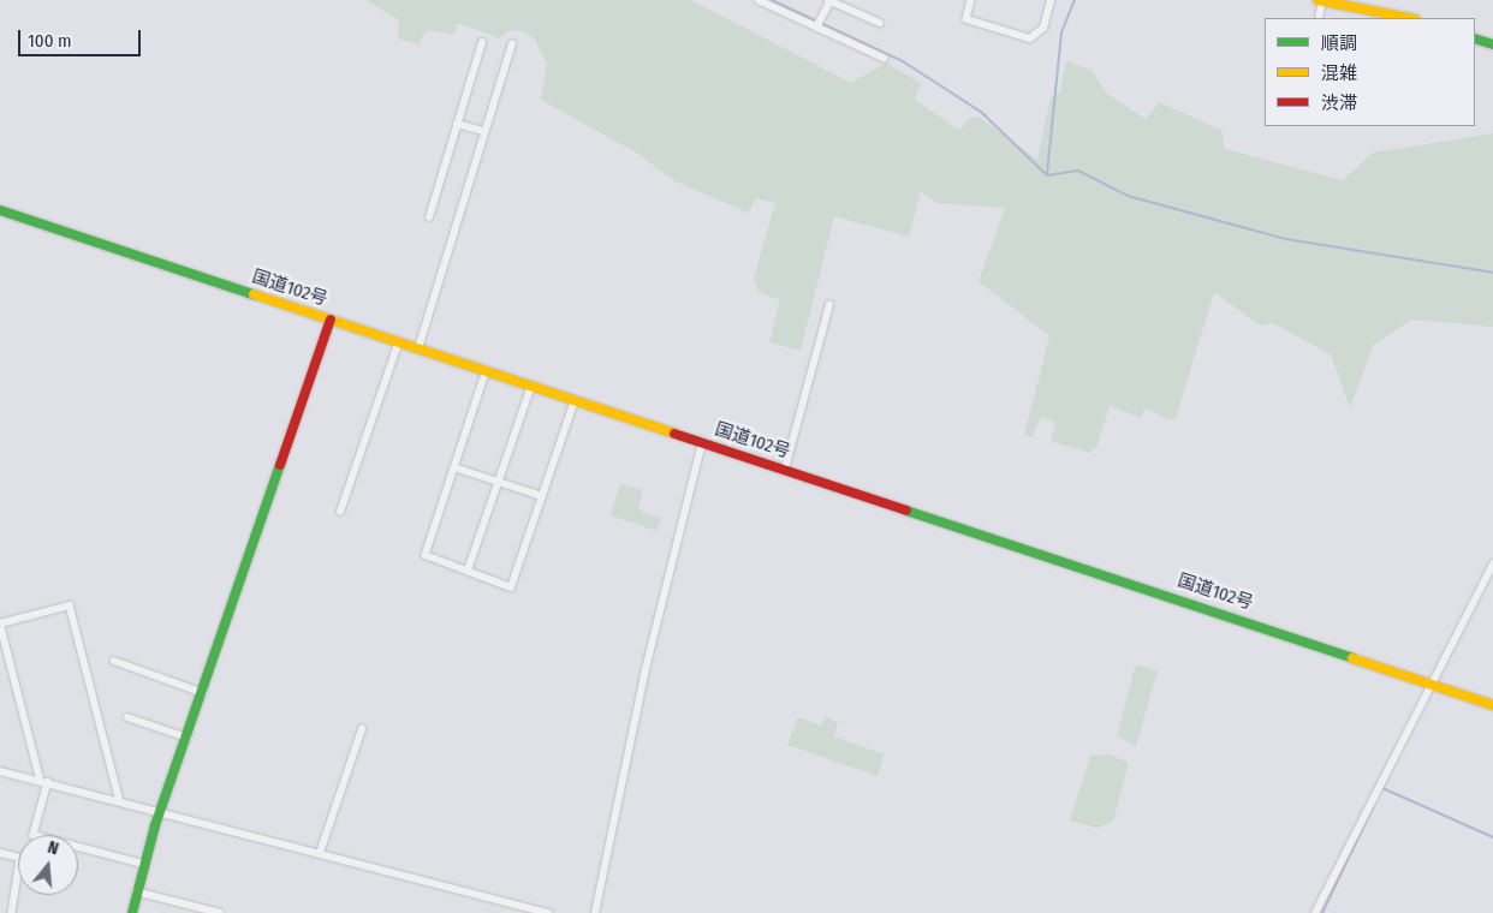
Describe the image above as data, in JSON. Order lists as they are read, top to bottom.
{
  "streets": {
    "main road": ["国道102号"]
  },
  "legend": ["順調", "混雑", "渋滞"],
  "scale_bar": "100 m",
  "north": "top"
}
